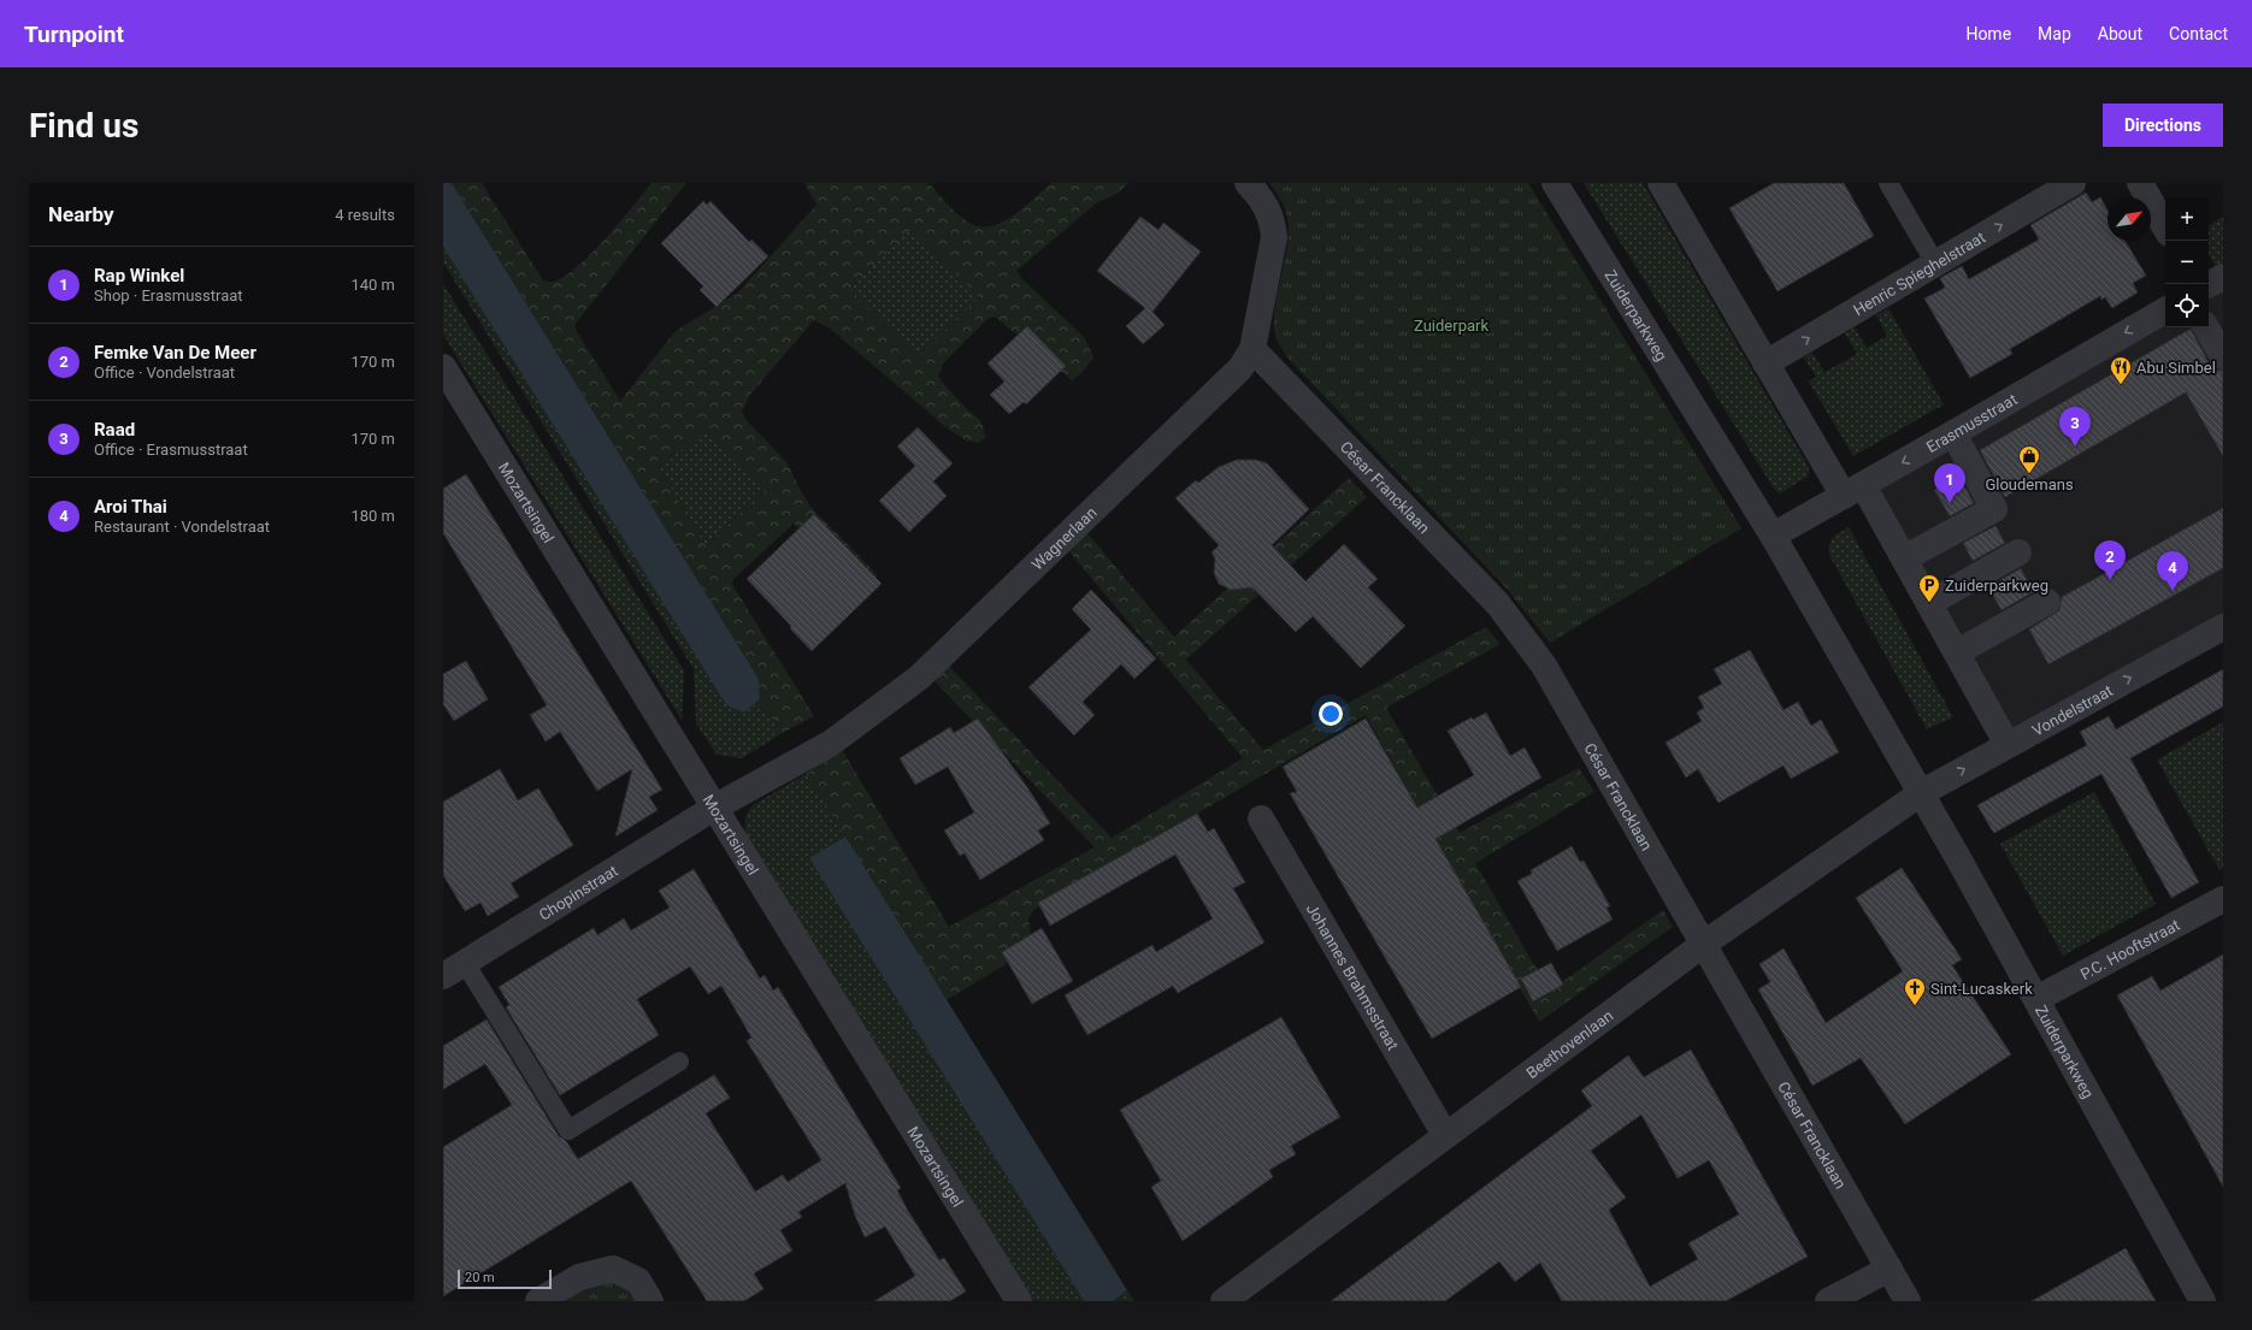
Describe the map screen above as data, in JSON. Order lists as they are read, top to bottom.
{
  "streets": {
    "street": [
      "Henric Spieghelstraat",
      "Zuiderparkweg",
      "Erasmusstraat",
      "César Francklaan",
      "Mozartsingel",
      "Wagnerlaan",
      "Vondelstraat",
      "Chopinstraat",
      "P.C. Hooftstraat",
      "Johannes Brahmsstraat",
      "Beethovenlaan"
    ]
  },
  "crossings": [
    ["Zuiderparkweg", "Erasmusstraat"],
    ["Zuiderparkweg", "Vondelstraat"],
    ["Zuiderparkweg", "P.C. Hooftstraat"],
    ["Zuiderparkweg", "Beethovenlaan"],
    ["César Francklaan", "Wagnerlaan"],
    ["César Francklaan", "Beethovenlaan"],
    ["Mozartsingel", "Wagnerlaan"],
    ["Mozartsingel", "Chopinstraat"],
    ["Wagnerlaan", "Chopinstraat"],
    ["Vondelstraat", "Beethovenlaan"],
    ["Johannes Brahmsstraat", "Beethovenlaan"]
  ],
  "one_way": ["Henric Spieghelstraat"],
  "parks": ["Zuiderpark"],
  "places": {
    "restaurant": ["Abu Simbel"],
    "shop": ["Gloudemans"],
    "parking": ["Zuiderparkweg"],
    "church": ["Sint-Lucaskerk"]
  },
  "scale_bar": "20 m",
  "north": "top right",
  "page": {
    "header": "Turnpoint",
    "nav": [
      "Home",
      "Map",
      "About",
      "Contact"
    ],
    "buttons": "Directions",
    "title": "Find us",
    "heading": ["Nearby", "4 results"],
    "map_buttons": ["+", "−"],
    "list": [
      {
        "mark": "1",
        "name": "Rap Winkel",
        "note": "Shop · Erasmusstraat",
        "value": "140 m"
      },
      {
        "mark": "2",
        "name": "Femke Van De Meer",
        "note": "Office · Vondelstraat",
        "value": "170 m"
      },
      {
        "mark": "3",
        "name": "Raad",
        "note": "Office · Erasmusstraat",
        "value": "170 m"
      },
      {
        "mark": "4",
        "name": "Aroi Thai",
        "note": "Restaurant · Vondelstraat",
        "value": "180 m"
      }
    ],
    "pins": [
      "3",
      "1",
      "2",
      "4"
    ],
    "scale": "20 m"
  }
}
